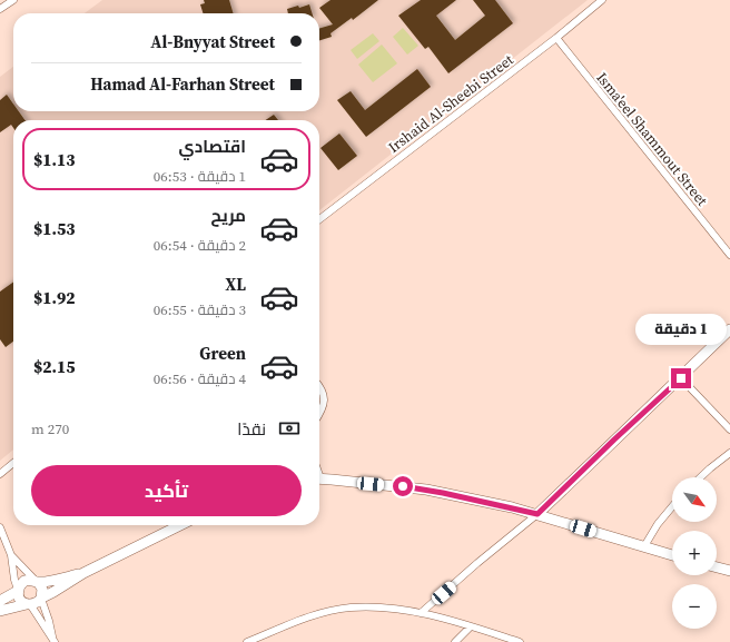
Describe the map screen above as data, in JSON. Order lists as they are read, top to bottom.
{
  "streets": {
    "street": ["Irshaid Al-Sheebi Street", "Isma'eel Shammout Street"]
  },
  "crossings": [
    ["Irshaid Al-Sheebi Street", "Isma'eel Shammout Street"]
  ],
  "north": "bottom right",
  "page": {
    "banner": ["Al-Bnyyat Street", "Hamad Al-Farhan Street"],
    "list": [
      {
        "name": "اقتصادي",
        "note": "1 دقيقة · 06:53",
        "value": "$1.13"
      },
      {
        "name": "مريح",
        "note": "2 دقيقة · 06:54",
        "value": "$1.53"
      },
      {
        "name": "XL",
        "note": "3 دقيقة · 06:55",
        "value": "$1.92"
      },
      {
        "name": "Green",
        "note": "4 دقيقة · 06:56",
        "value": "$2.15"
      }
    ],
    "bubble": "1 دقيقة",
    "pay": ["نقدًا", "270 m"],
    "buttons": "تأكيد",
    "map_buttons": ["+", "−"]
  }
}
